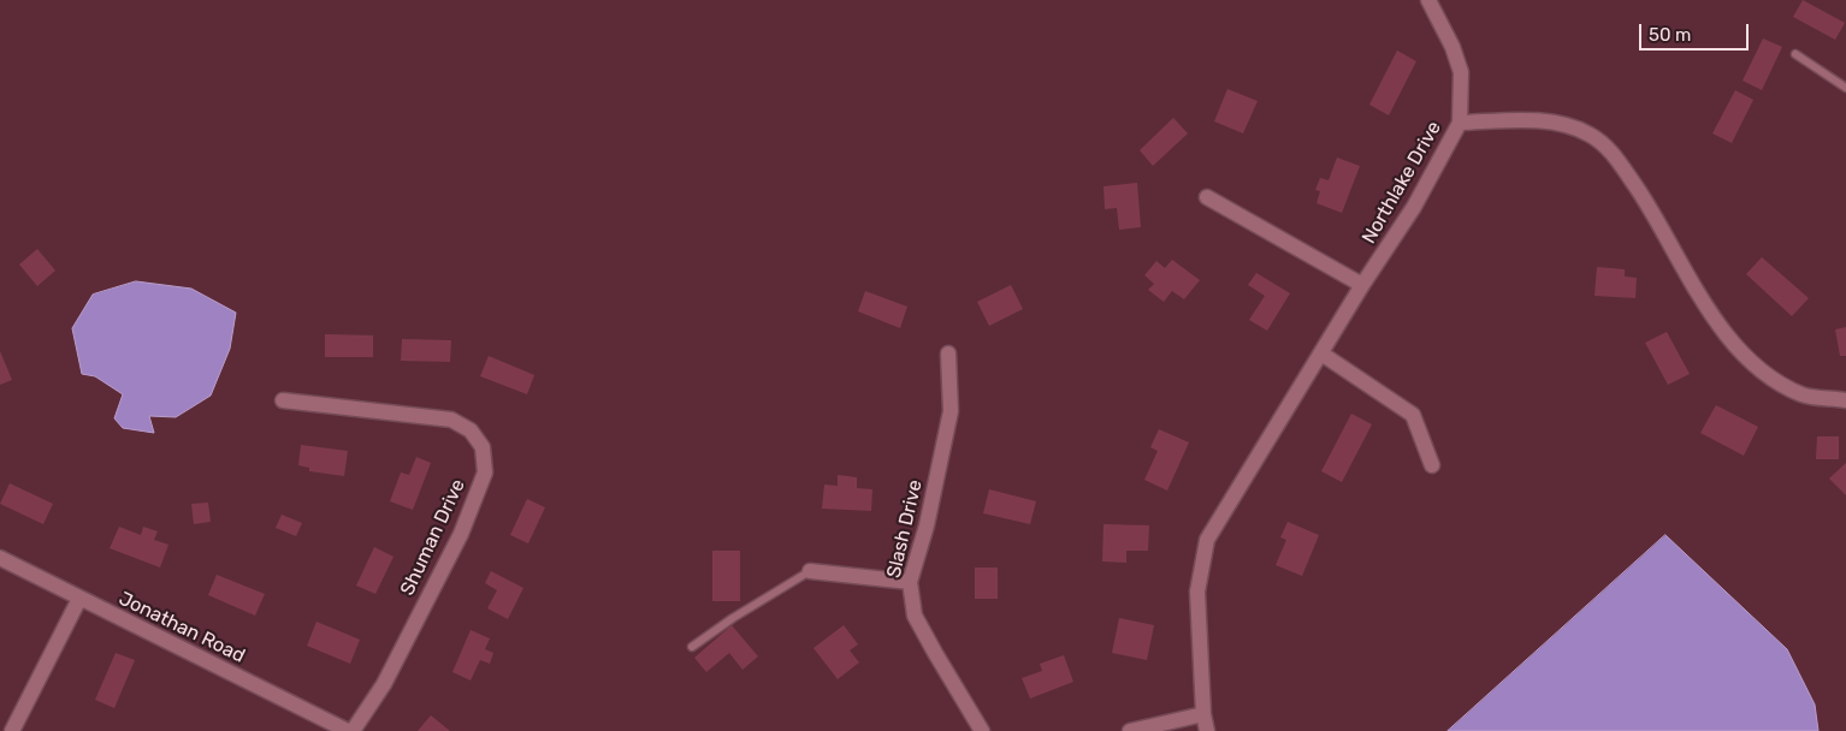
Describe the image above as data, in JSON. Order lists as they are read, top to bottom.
{
  "streets": {
    "street": [
      "Northlake Drive",
      "Slash Drive",
      "Shuman Drive",
      "Jonathan Road"
    ]
  },
  "scale_bar": "50 m"
}
